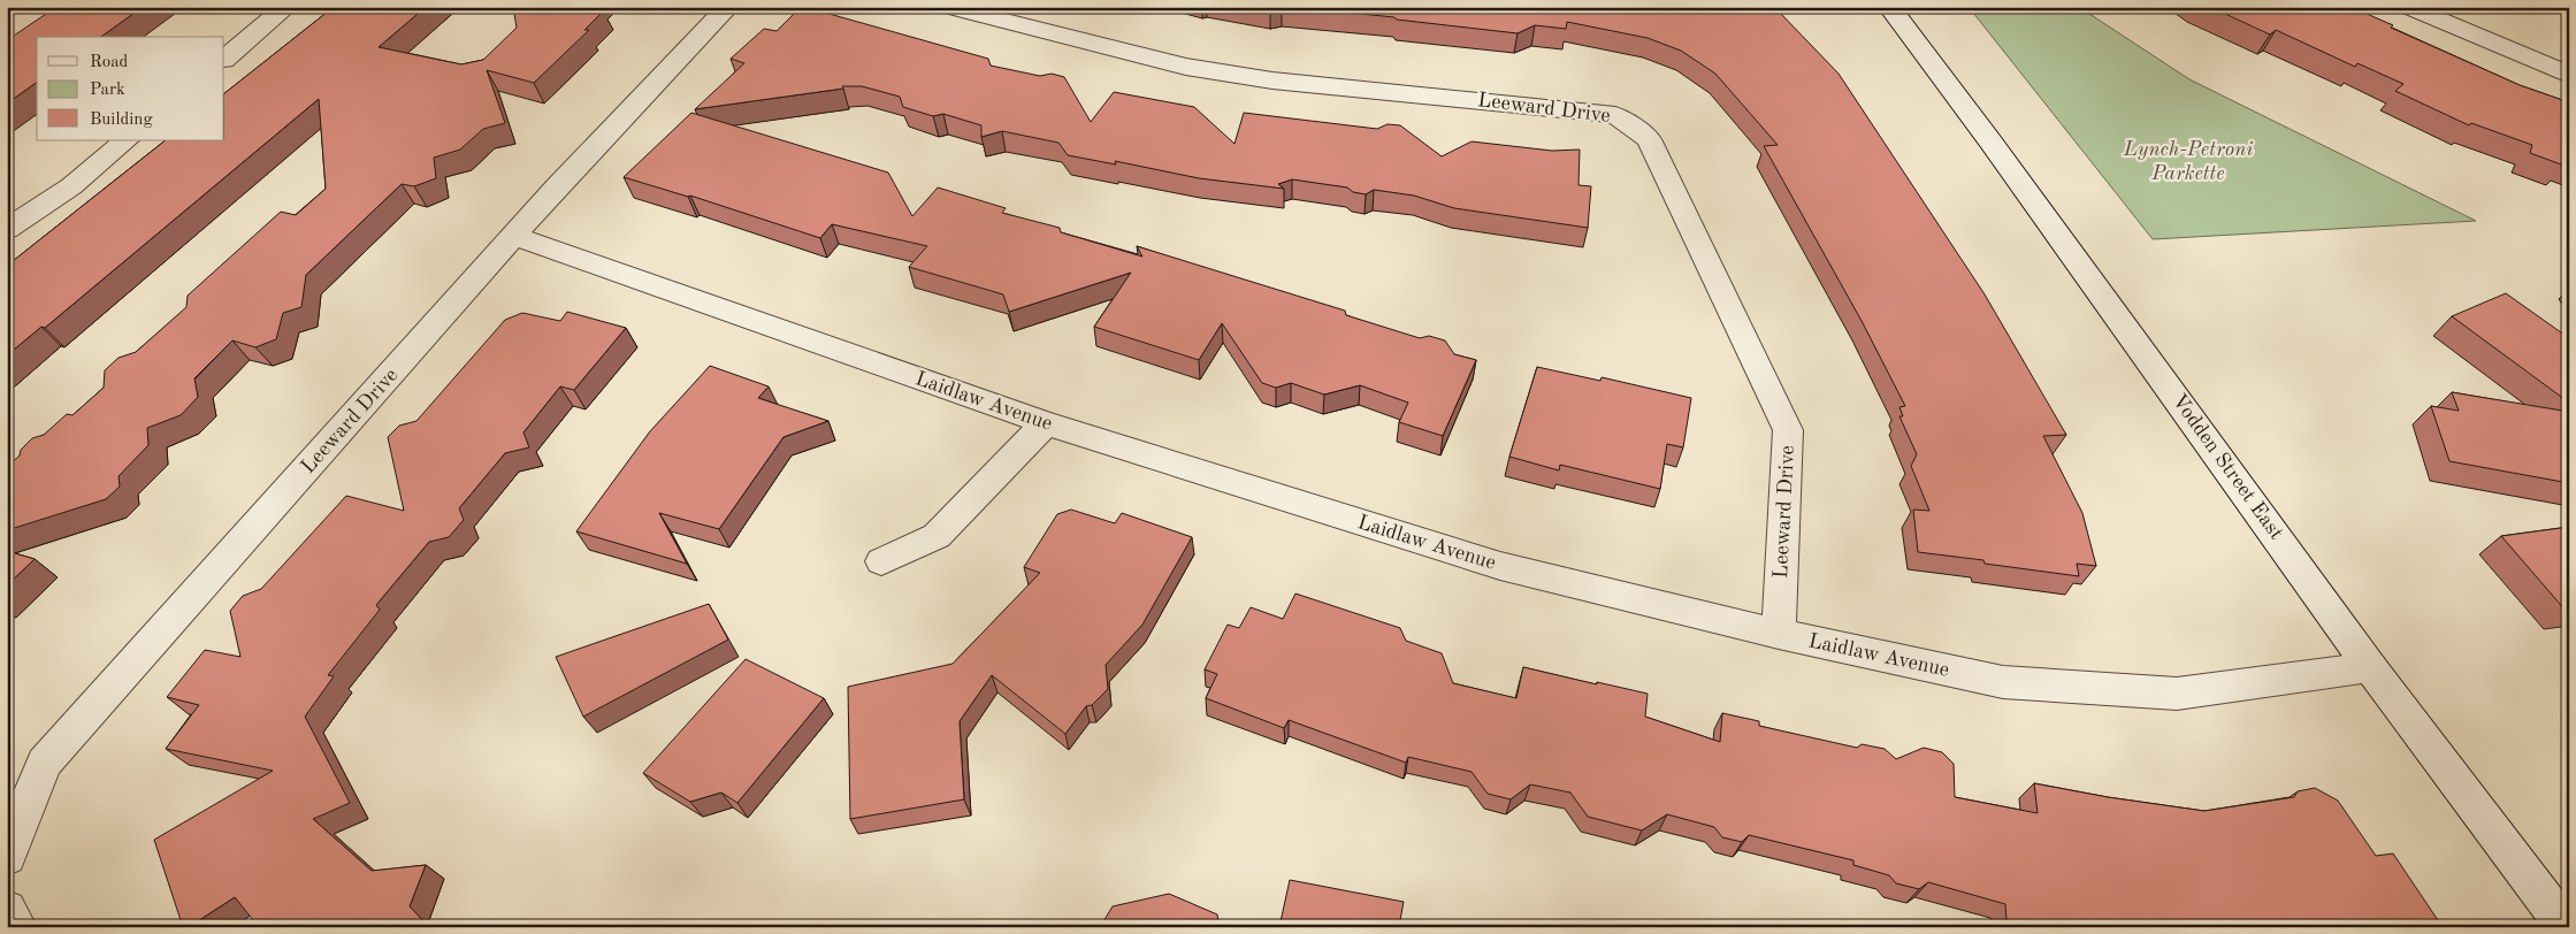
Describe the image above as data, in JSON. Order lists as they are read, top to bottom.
{
  "streets": {
    "street": ["Leeward Drive", "Laidlaw Avenue", "Vodden Street East"]
  },
  "crossings": [
    ["Leeward Drive", "Laidlaw Avenue"],
    ["Laidlaw Avenue", "Vodden Street East"]
  ],
  "parks": ["Lynch-Petroni Parkette"],
  "legend": ["Road", "Park", "Building"]
}
